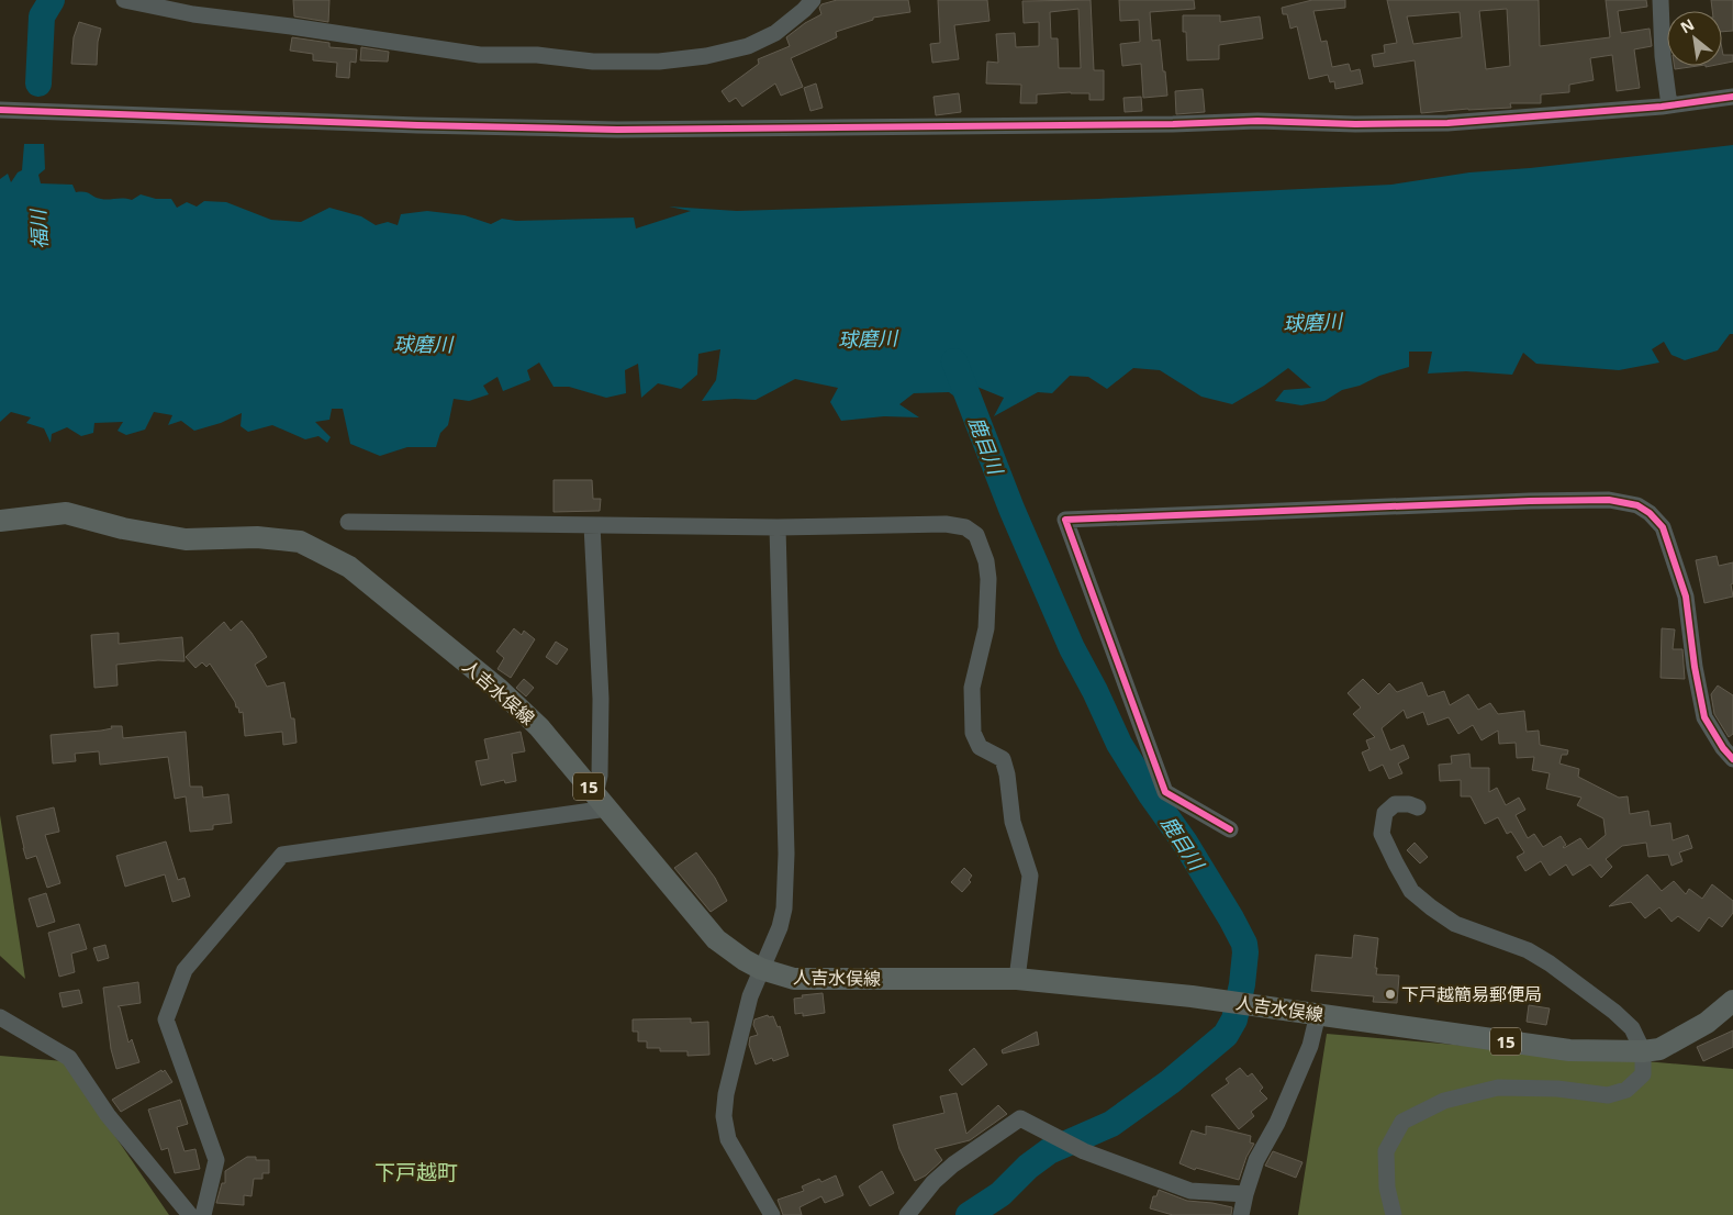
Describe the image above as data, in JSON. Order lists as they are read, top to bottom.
{
  "streets": {
    "main road": ["人吉水俣線", "15"]
  },
  "districts": ["下戸越町"],
  "water": ["福川", "球磨川", "鹿目川"],
  "places": ["下戸越簡易郵便局"],
  "north": "top left"
}
